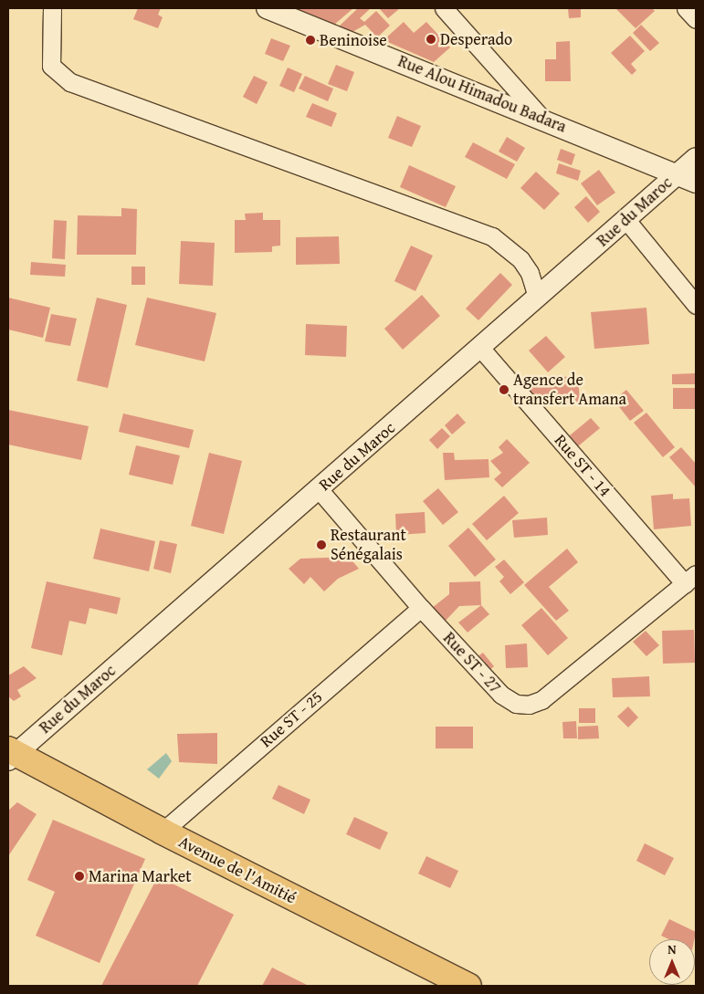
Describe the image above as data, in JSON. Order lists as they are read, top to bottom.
{
  "streets": {
    "main road": ["Avenue de l'Amitié"],
    "street": [
      "Rue Alou Himadou Badara",
      "Rue du Maroc",
      "Rue ST - 14",
      "Rue ST - 27",
      "Rue ST - 25"
    ]
  },
  "crossings": [
    ["Rue Alou Himadou Badara", "Rue du Maroc"],
    ["Rue du Maroc", "Rue ST - 14"],
    ["Rue du Maroc", "Rue ST - 27"],
    ["Rue du Maroc", "Avenue de l'Amitié"],
    ["Rue ST - 14", "Rue ST - 27"],
    ["Rue ST - 27", "Rue ST - 25"],
    ["Rue ST - 25", "Avenue de l'Amitié"]
  ],
  "places": [
    "Desperado",
    "Beninoise",
    "Agence de transfert Amana",
    "Restaurant Sénégalais",
    "Marina Market"
  ],
  "north": "top"
}
